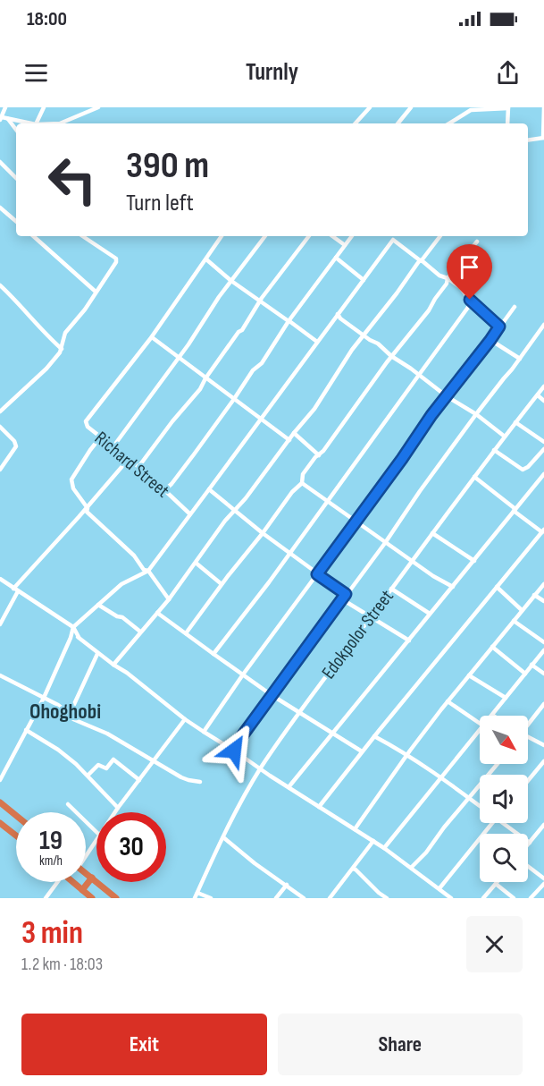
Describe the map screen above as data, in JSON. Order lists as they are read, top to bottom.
{
  "streets": {
    "street": ["Richard Street", "Edokpolor Street"]
  },
  "districts": ["Ohoghobi"],
  "north": "bottom right",
  "page": {
    "status": "18:00",
    "header": "Turnly",
    "turn": ["390 m", "Turn left"],
    "speed": "19 km/h",
    "limit": "30",
    "heading": ["3 min", "1.2 km · 18:03"],
    "buttons": ["Exit", "Share"]
  }
}
